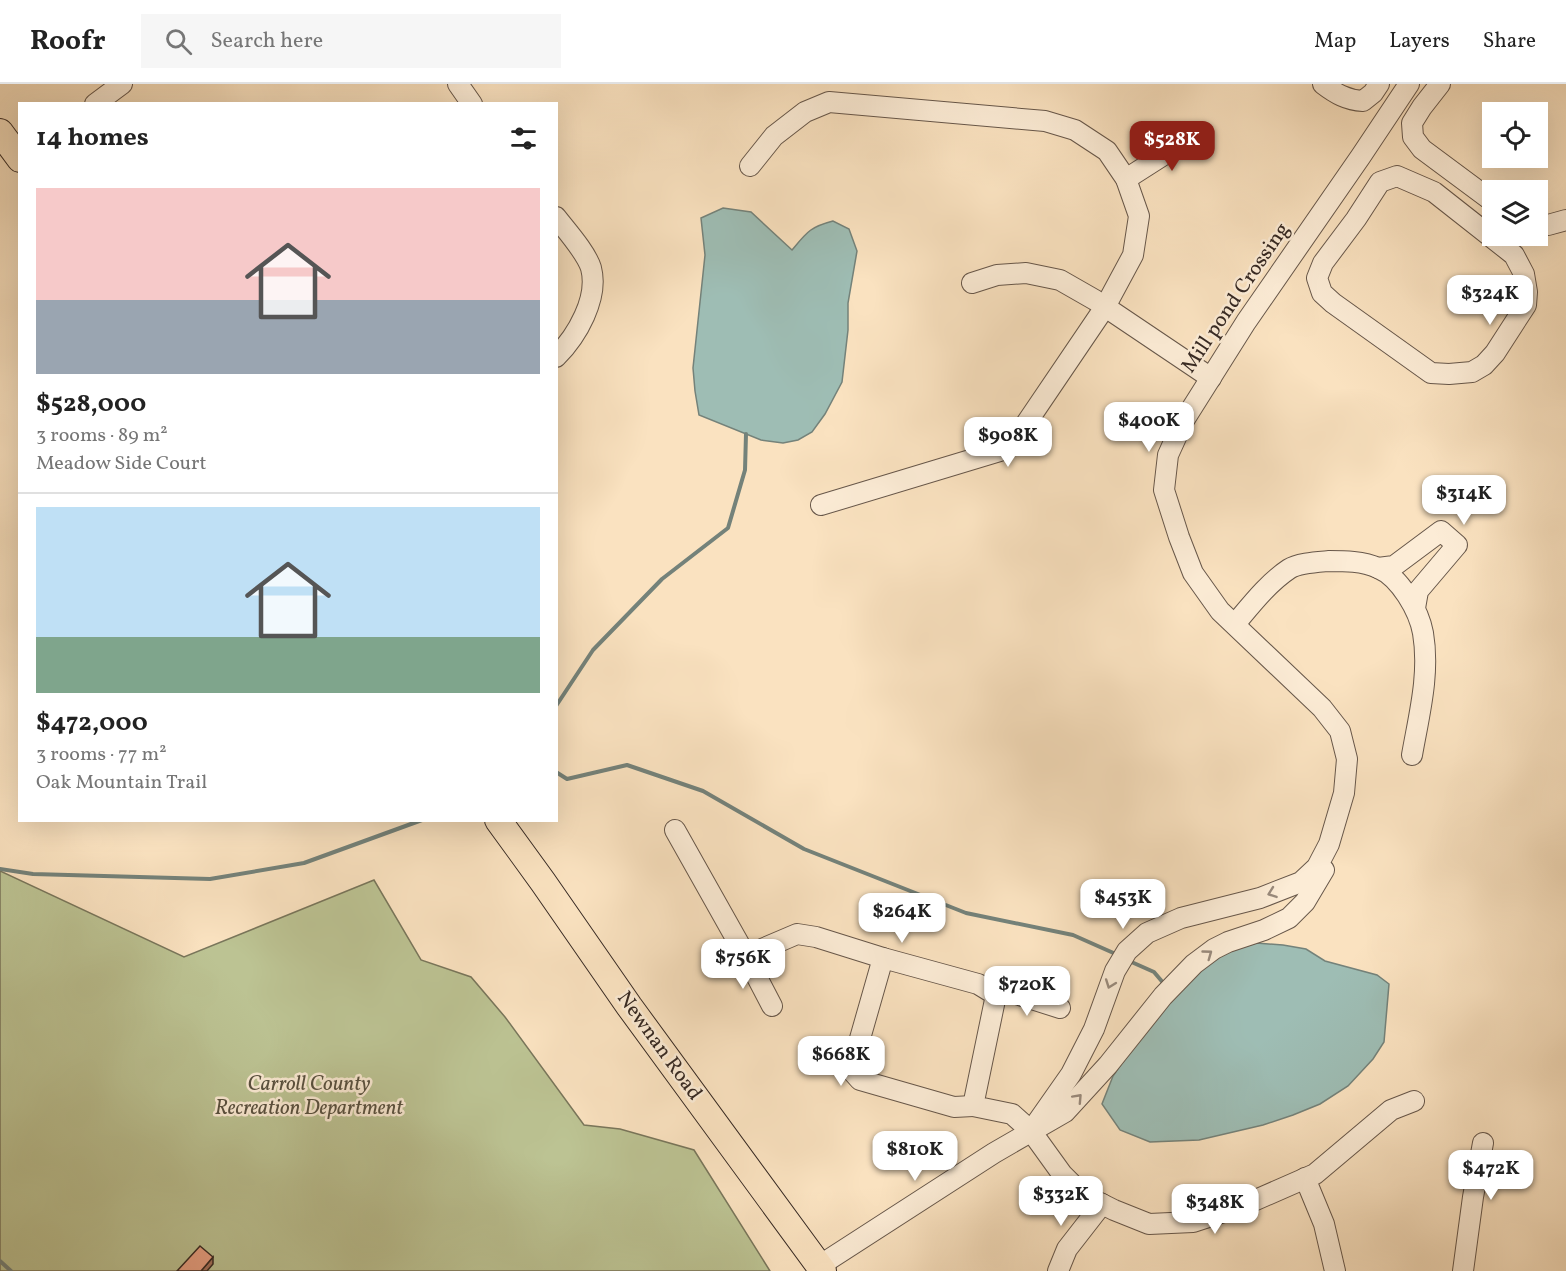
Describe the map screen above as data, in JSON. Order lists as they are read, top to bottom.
{
  "streets": {
    "main road": ["Newnan Road"],
    "street": ["Mill pond Crossing"]
  },
  "crossings": [
    ["Mill pond Crossing", "Newnan Road"]
  ],
  "parks": ["Carroll County Recreation Department"],
  "page": {
    "header": "Roofr",
    "search": "Search here",
    "nav": ["Map", "Layers", "Share"],
    "heading": "14 homes",
    "price": [
      "$528K",
      "$324K",
      "$400K",
      "$908K",
      "$314K",
      "$453K",
      "$264K",
      "$756K",
      "$720K",
      "$668K",
      "$810K",
      "$472K",
      "$332K",
      "$348K"
    ],
    "list": [
      {
        "name": "$528,000",
        "note": "3 rooms · 89 m² · Meadow Side Court"
      },
      {
        "name": "$472,000",
        "note": "3 rooms · 77 m² · Oak Mountain Trail"
      }
    ]
  }
}
